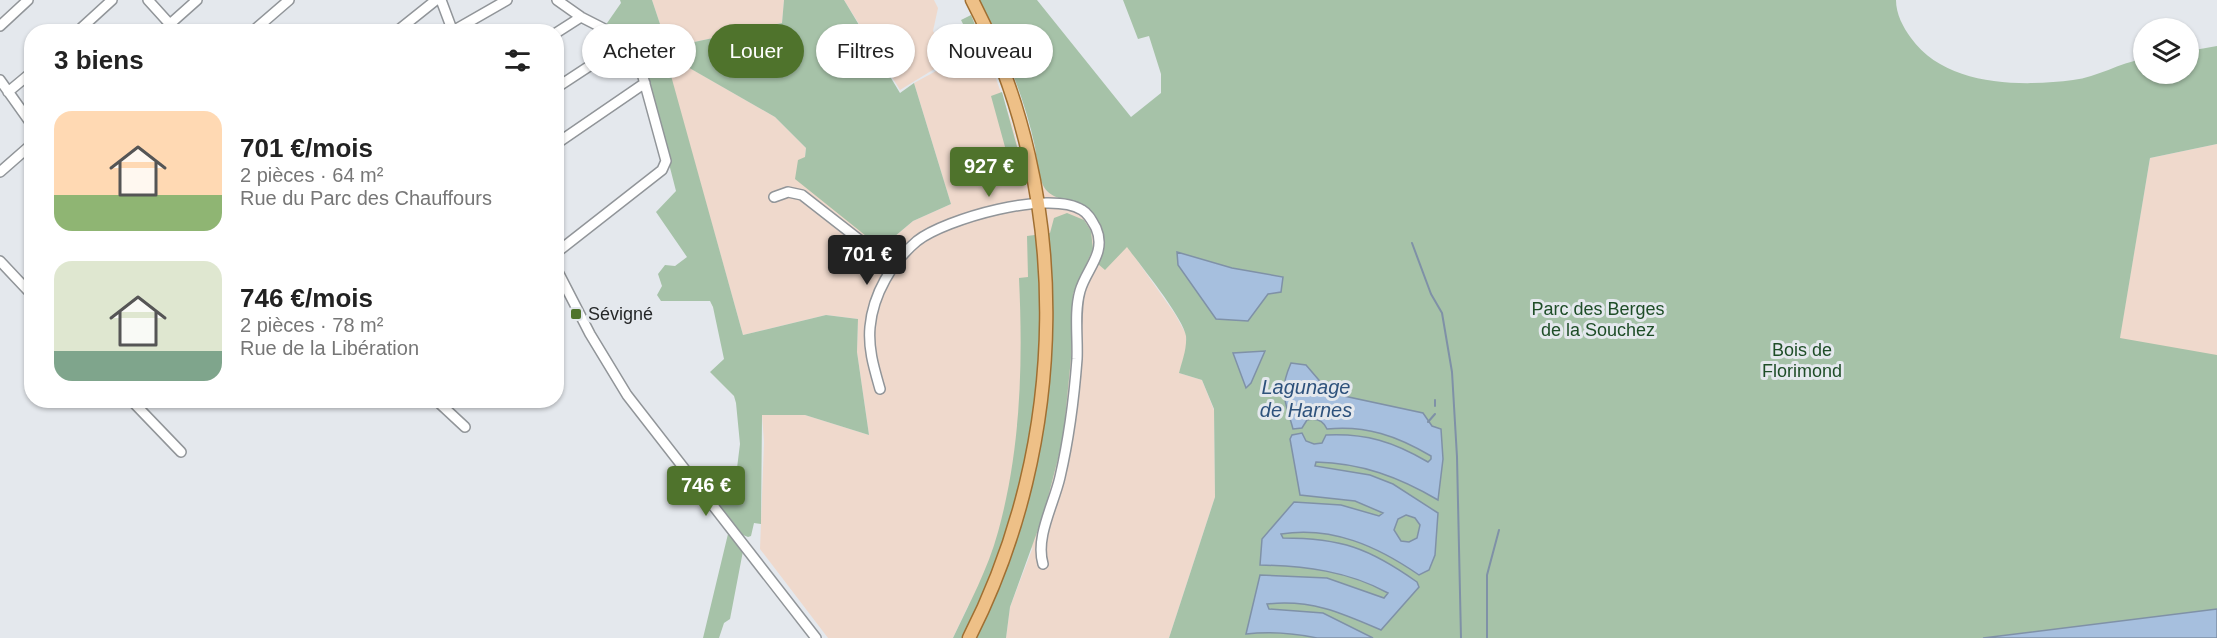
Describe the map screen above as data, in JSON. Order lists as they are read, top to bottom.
{
  "water": ["Lagunage de Harnes"],
  "parks": ["Parc des Berges de la Souchez", "Bois de Florimond"],
  "places": {
    "transit": ["Sévigné"]
  },
  "page": {
    "chip": [
      "Acheter",
      "Louer",
      "Filtres",
      "Nouveau"
    ],
    "heading": "3 biens",
    "list": [
      {
        "name": "701 €/mois",
        "note": "2 pièces · 64 m² · Rue du Parc des Chauffours"
      },
      {
        "name": "746 €/mois",
        "note": "2 pièces · 78 m² · Rue de la Libération"
      }
    ],
    "price": ["927 €", "701 €", "746 €"]
  }
}
